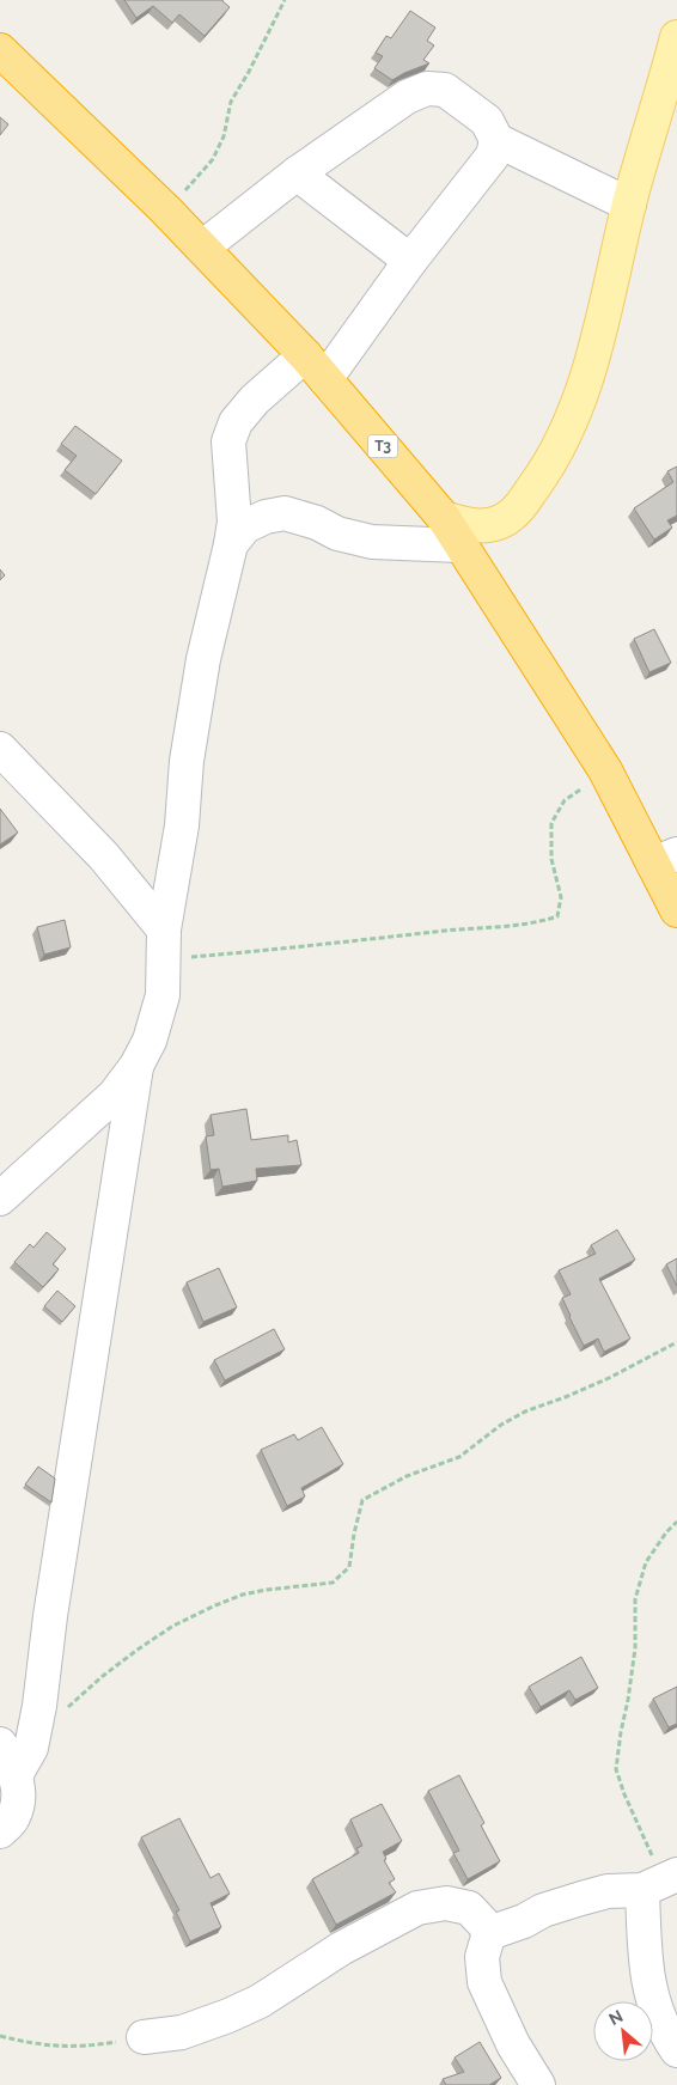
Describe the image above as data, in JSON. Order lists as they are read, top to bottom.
{
  "streets": {
    "highway": ["T3"]
  },
  "north": "top left"
}
